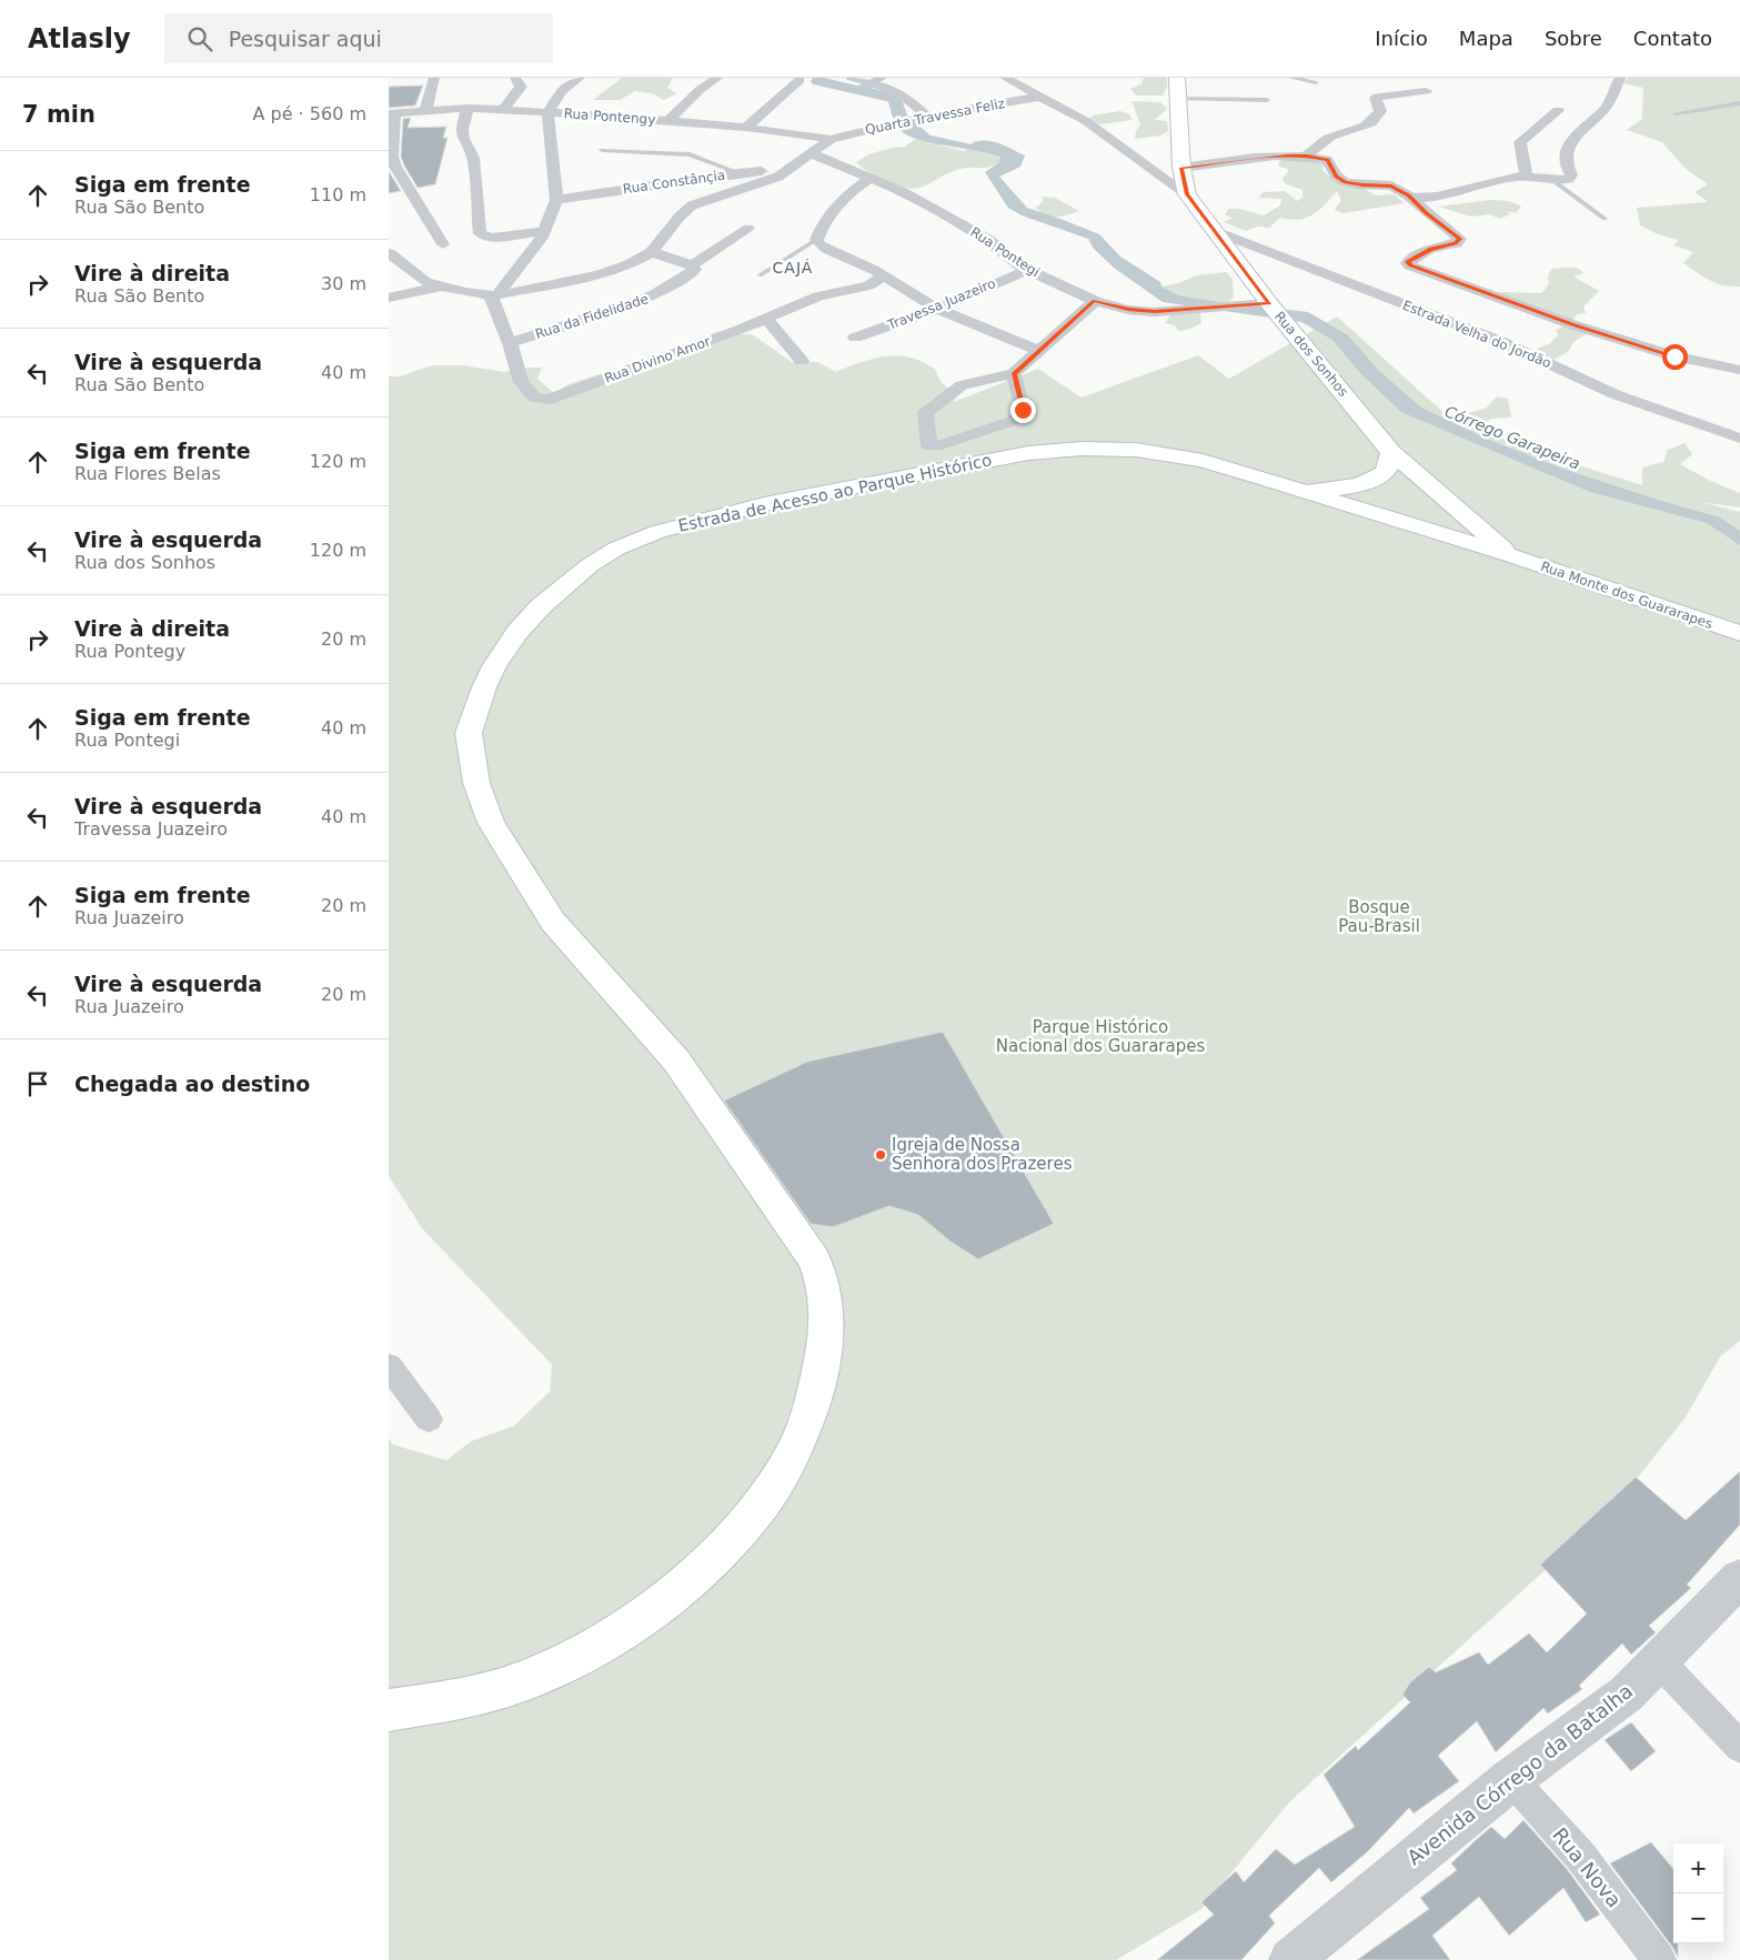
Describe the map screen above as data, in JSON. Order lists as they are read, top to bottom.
{
  "streets": {
    "main road": ["Rua dos Sonhos", "Estrada de Acesso ao Parque Histórico", "Rua Monte dos Guararapes"],
    "street": [
      "Rua Pontengy",
      "Quarta Travessa Feliz",
      "Rua Constânçia",
      "Rua Pontegi",
      "Travessa Juazeiro",
      "Rua da Fidelidade",
      "Estrada Velha do Jordão",
      "Rua Divino Amor",
      "Avenida Córrego da Batalha",
      "Rua Nova"
    ]
  },
  "crossings": [
    ["Rua Pontengy", "Quarta Travessa Feliz"],
    ["Rua Pontegi", "Travessa Juazeiro"],
    ["Rua Pontegi", "Rua dos Sonhos"],
    ["Rua da Fidelidade", "Rua Divino Amor"],
    ["Estrada Velha do Jordão", "Rua dos Sonhos"],
    ["Rua dos Sonhos", "Estrada de Acesso ao Parque Histórico"],
    ["Rua dos Sonhos", "Rua Monte dos Guararapes"],
    ["Estrada de Acesso ao Parque Histórico", "Rua Monte dos Guararapes"],
    ["Avenida Córrego da Batalha", "Rua Nova"]
  ],
  "districts": ["CAJÁ"],
  "water": ["Córrego Garapeira"],
  "parks": ["Bosque Pau-Brasil", "Parque Histórico Nacional dos Guararapes"],
  "places": ["Igreja de Nossa Senhora dos Prazeres"],
  "page": {
    "header": "Atlasly",
    "search": "Pesquisar aqui",
    "nav": [
      "Início",
      "Mapa",
      "Sobre",
      "Contato"
    ],
    "heading": ["7 min", "A pé · 560 m"],
    "list": [
      ["Siga em frente", "Rua São Bento", "110 m"],
      ["Vire à direita", "Rua São Bento", "30 m"],
      ["Vire à esquerda", "Rua São Bento", "40 m"],
      ["Siga em frente", "Rua Flores Belas", "120 m"],
      ["Vire à esquerda", "Rua dos Sonhos", "120 m"],
      ["Vire à direita", "Rua Pontegy", "20 m"],
      ["Siga em frente", "Rua Pontegi", "40 m"],
      ["Vire à esquerda", "Travessa Juazeiro", "40 m"],
      ["Siga em frente", "Rua Juazeiro", "20 m"],
      ["Vire à esquerda", "Rua Juazeiro", "20 m"],
      "Chegada ao destino"
    ],
    "map_buttons": ["+", "−"]
  }
}
